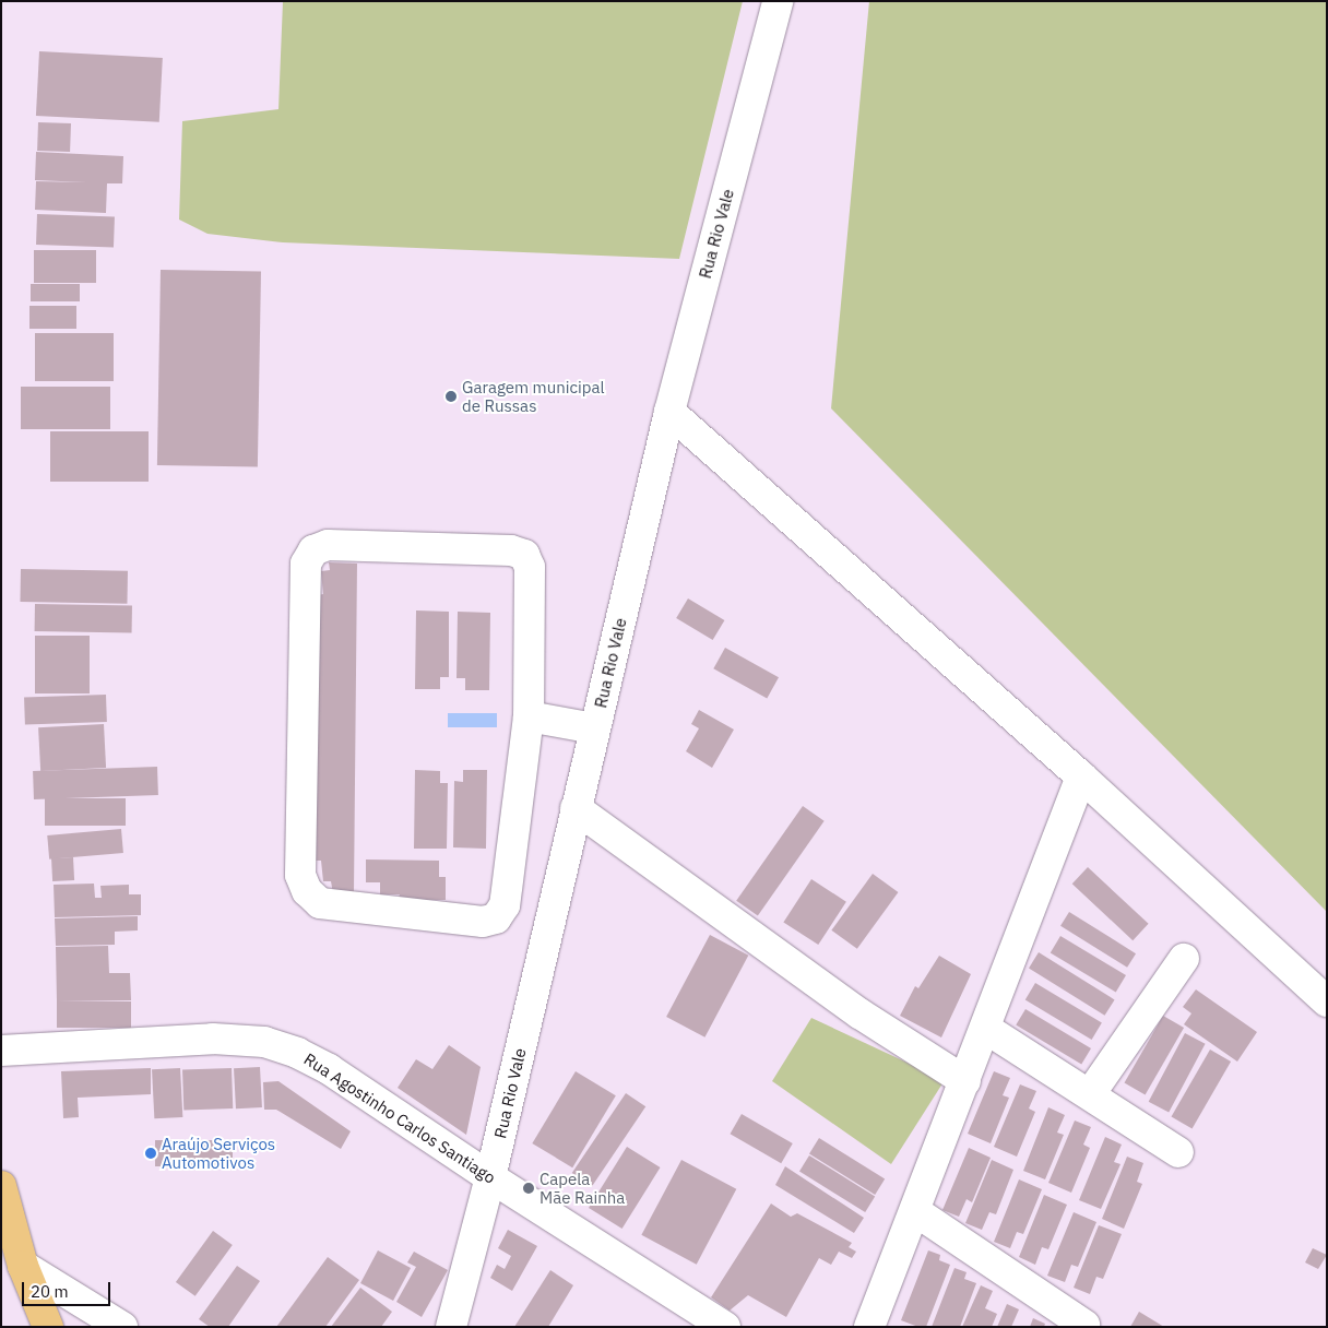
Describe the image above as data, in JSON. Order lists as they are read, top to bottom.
{
  "streets": {
    "street": ["Rua Rio Vale", "Rua Agostinho Carlos Santiago"]
  },
  "crossings": [
    ["Rua Rio Vale", "Rua Agostinho Carlos Santiago"]
  ],
  "places": ["Garagem municipal de Russas", "Araújo Serviços Automotivos", "Capela Mãe Rainha"],
  "scale_bar": "20 m"
}
